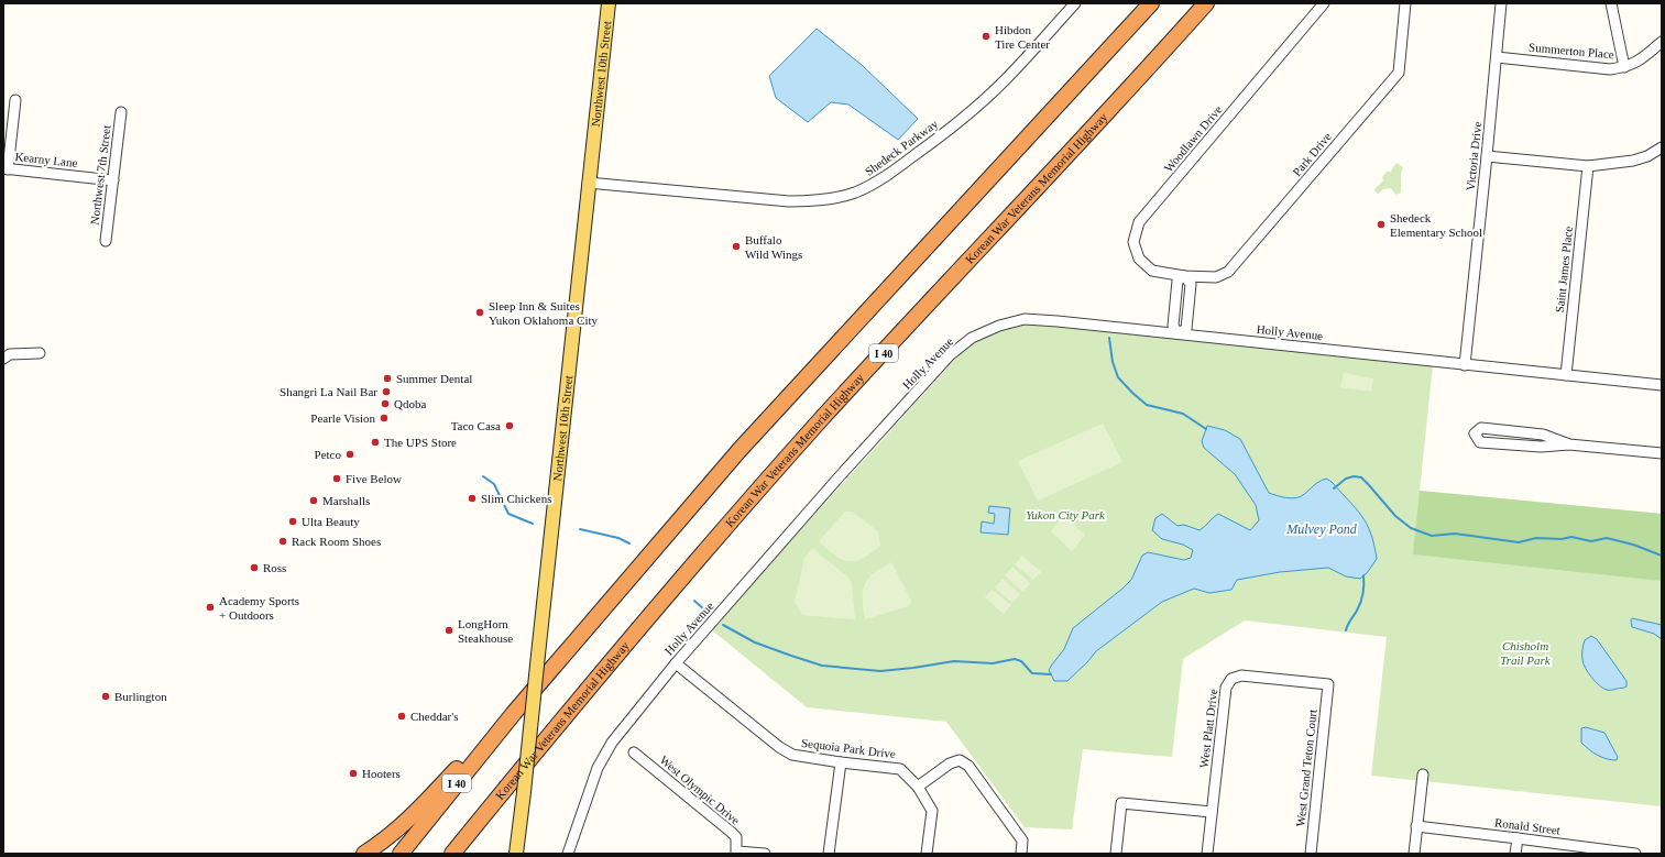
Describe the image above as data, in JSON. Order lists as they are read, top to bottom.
{
  "streets": {
    "highway": ["Korean War Veterans Memorial Highway", "I 40"],
    "main road": ["Northwest 10th Street"],
    "street": [
      "Summerton Place",
      "Woodlawn Drive",
      "Shedeck Parkway",
      "Park Drive",
      "Victoria Drive",
      "Kearny Lane",
      "Northwest 7th Street",
      "Saint James Place",
      "Holly Avenue",
      "West Platt Drive",
      "Sequoia Park Drive",
      "West Grand Teton Court",
      "West Olympic Drive",
      "Ronald Street"
    ]
  },
  "crossings": [
    ["Summerton Place", "Victoria Drive"],
    ["Northwest 10th Street", "Shedeck Parkway"],
    ["Woodlawn Drive", "Park Drive"],
    ["Victoria Drive", "Holly Avenue"],
    ["Kearny Lane", "Northwest 7th Street"],
    ["Saint James Place", "Holly Avenue"],
    ["Holly Avenue", "Sequoia Park Drive"],
    ["West Platt Drive", "West Grand Teton Court"]
  ],
  "water": ["Mulvey Pond"],
  "parks": ["Yukon City Park", "Chisholm Trail Park"],
  "places": [
    "Hibdon Tire Center",
    "Shedeck Elementary School",
    "Buffalo Wild Wings",
    "Sleep Inn & Suites Yukon Oklahoma City",
    "Summer Dental",
    "Shangri La Nail Bar",
    "Qdoba",
    "Pearle Vision",
    "Taco Casa",
    "The UPS Store",
    "Petco",
    "Five Below",
    "Slim Chickens",
    "Marshalls",
    "Ulta Beauty",
    "Rack Room Shoes",
    "Ross",
    "Academy Sports + Outdoors",
    "LongHorn Steakhouse",
    "Burlington",
    "Cheddar's",
    "Hooters"
  ]
}
